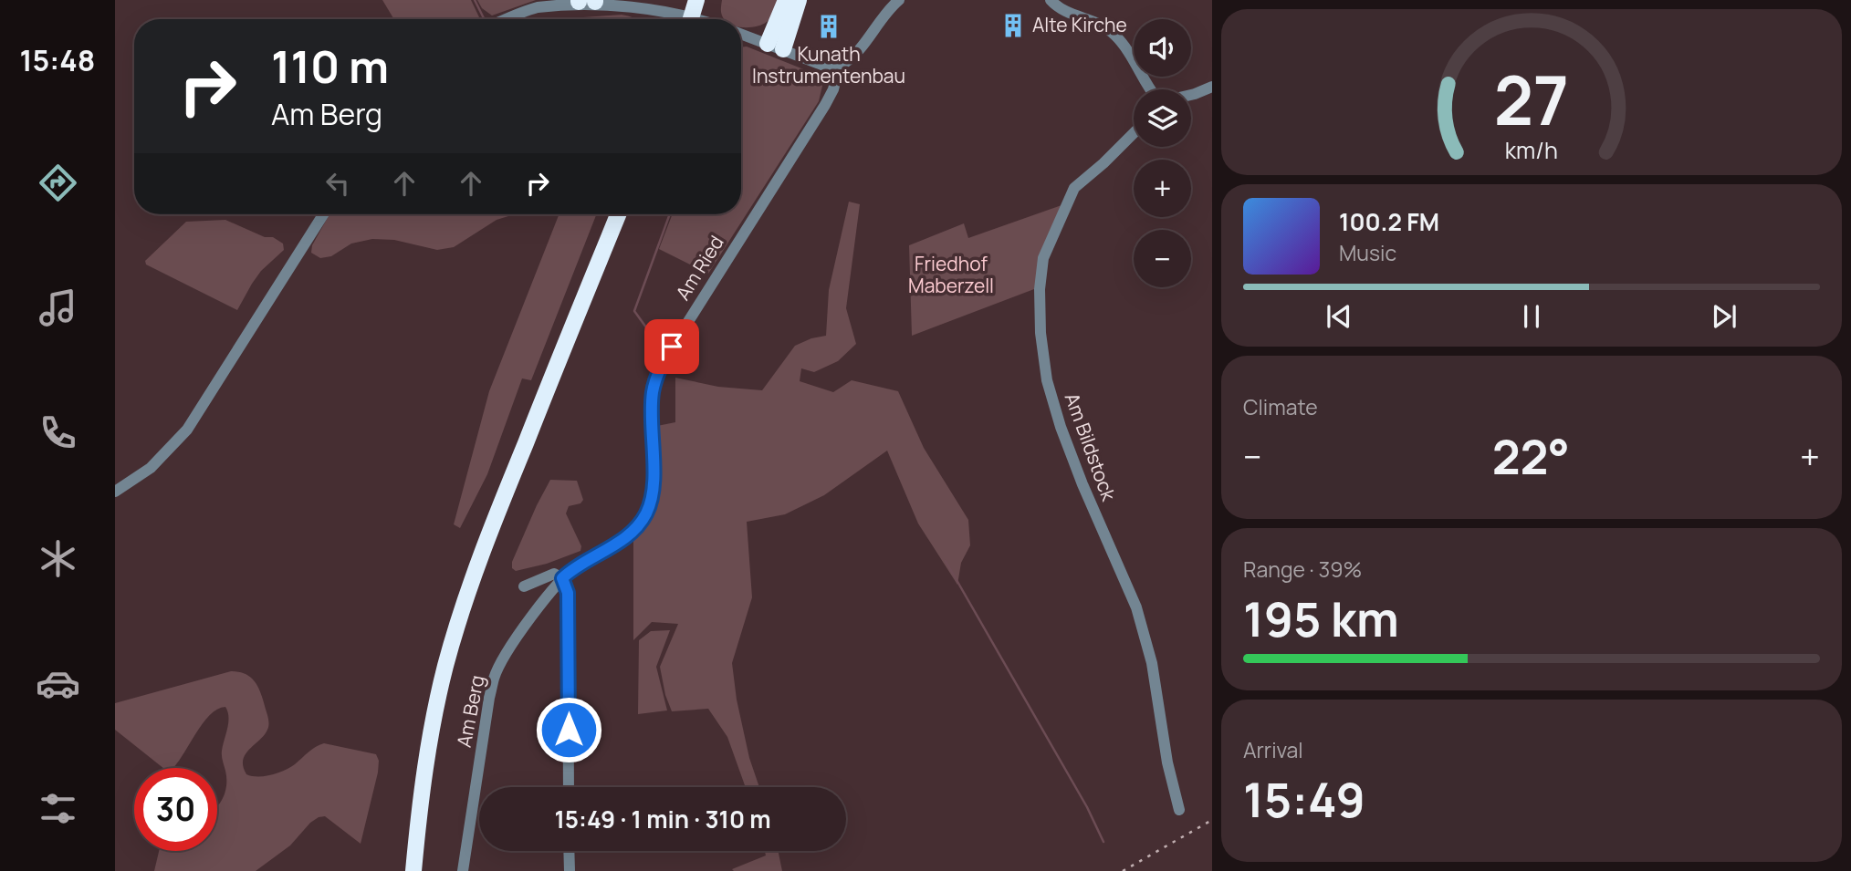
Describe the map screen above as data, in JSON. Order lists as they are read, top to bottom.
{
  "streets": {
    "street": ["Am Ried", "Am Bildstock", "Am Berg"]
  },
  "crossings": [
    ["Am Ried", "Am Berg"]
  ],
  "parks": ["Friedhof Maberzell"],
  "places": {
    "building": ["Alte Kirche", "Kunath Instrumentenbau"]
  },
  "page": {
    "tabs": "15:48",
    "map_buttons": ["+", "−"],
    "turn": ["110 m", "Am Berg"],
    "song": ["100.2 FM", "Music"],
    "tile": [
      "Climate",
      ["Range · 39%", "195 km"],
      ["Arrival", "15:49"]
    ],
    "heat": ["−", "22°", "+"],
    "limit": "30",
    "trip": "15:49 · 1 min · 310 m",
    "gauge": ["27", "km/h"]
  }
}
